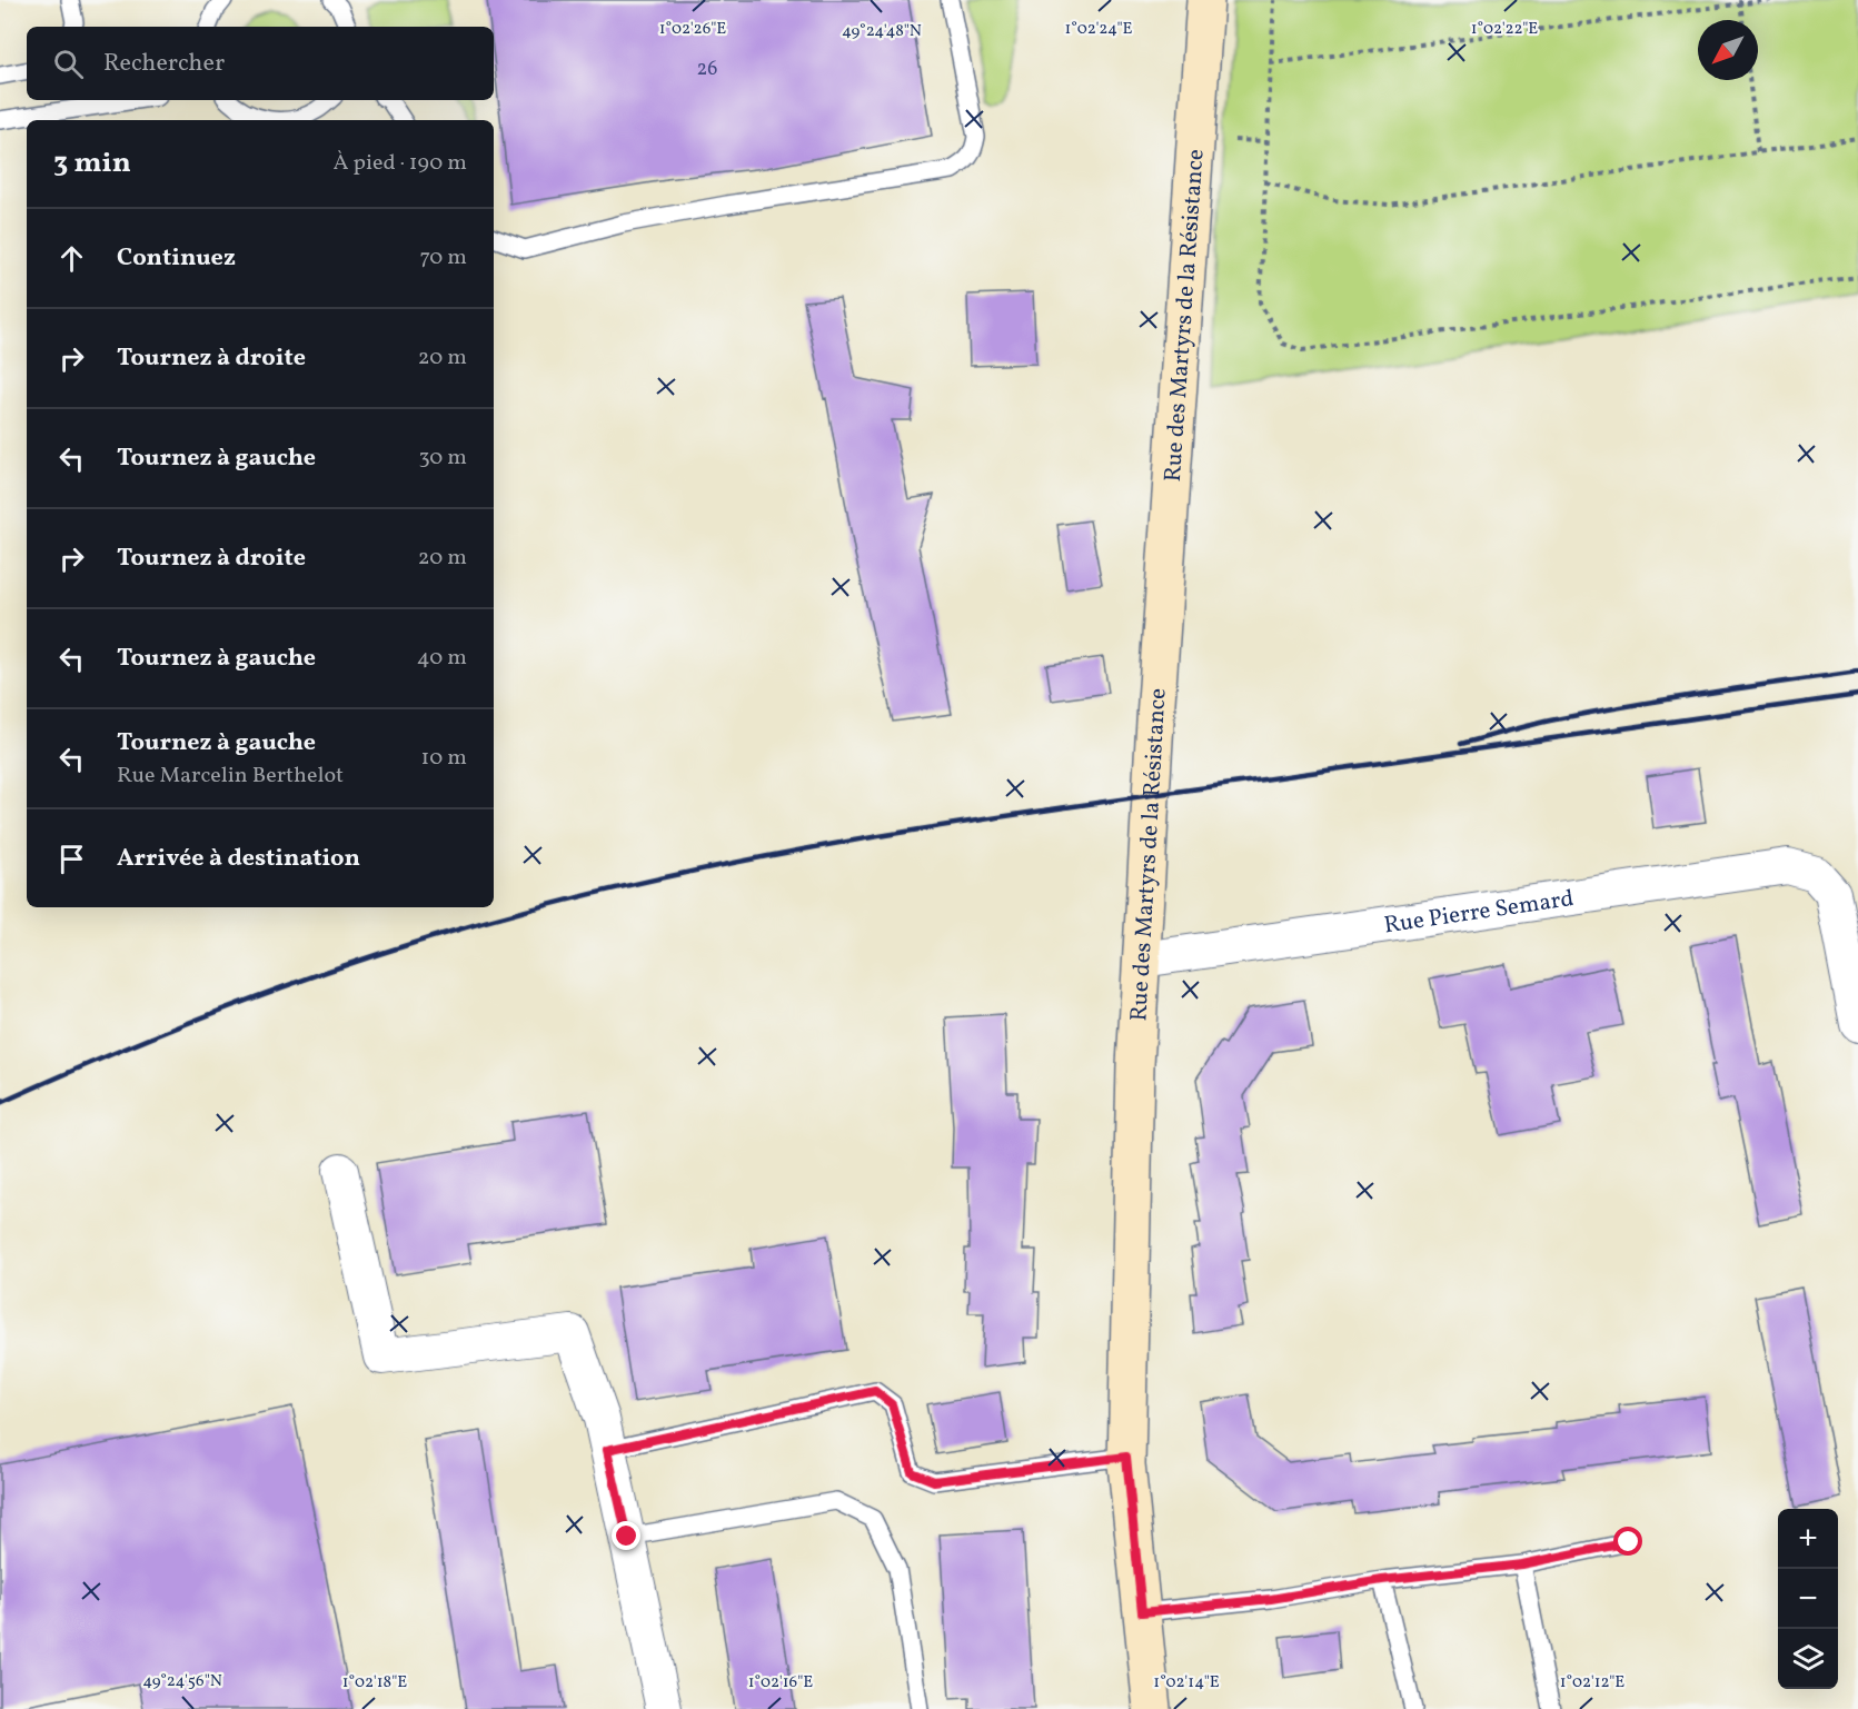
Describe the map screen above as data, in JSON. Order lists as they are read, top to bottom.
{
  "streets": {
    "street": ["Rue des Martyrs de la Résistance", "Rue Pierre Semard"]
  },
  "crossings": [
    ["Rue des Martyrs de la Résistance", "Rue Pierre Semard"]
  ],
  "house_numbers": ["26"],
  "north": "bottom left",
  "page": {
    "search": "Rechercher",
    "heading": ["3 min", "À pied · 190 m"],
    "list": [
      ["Continuez", "70 m"],
      ["Tournez à droite", "20 m"],
      ["Tournez à gauche", "30 m"],
      ["Tournez à droite", "20 m"],
      ["Tournez à gauche", "40 m"],
      ["Tournez à gauche", "Rue Marcelin Berthelot", "10 m"],
      "Arrivée à destination"
    ],
    "map_buttons": ["+", "−"]
  },
  "coordinates": [
    "1°02'26\"E",
    "1°02'24\"E",
    "1°02'22\"E",
    "49°24'48\"N",
    "49°24'56\"N",
    "1°02'18\"E",
    "1°02'16\"E",
    "1°02'14\"E",
    "1°02'12\"E"
  ]
}
